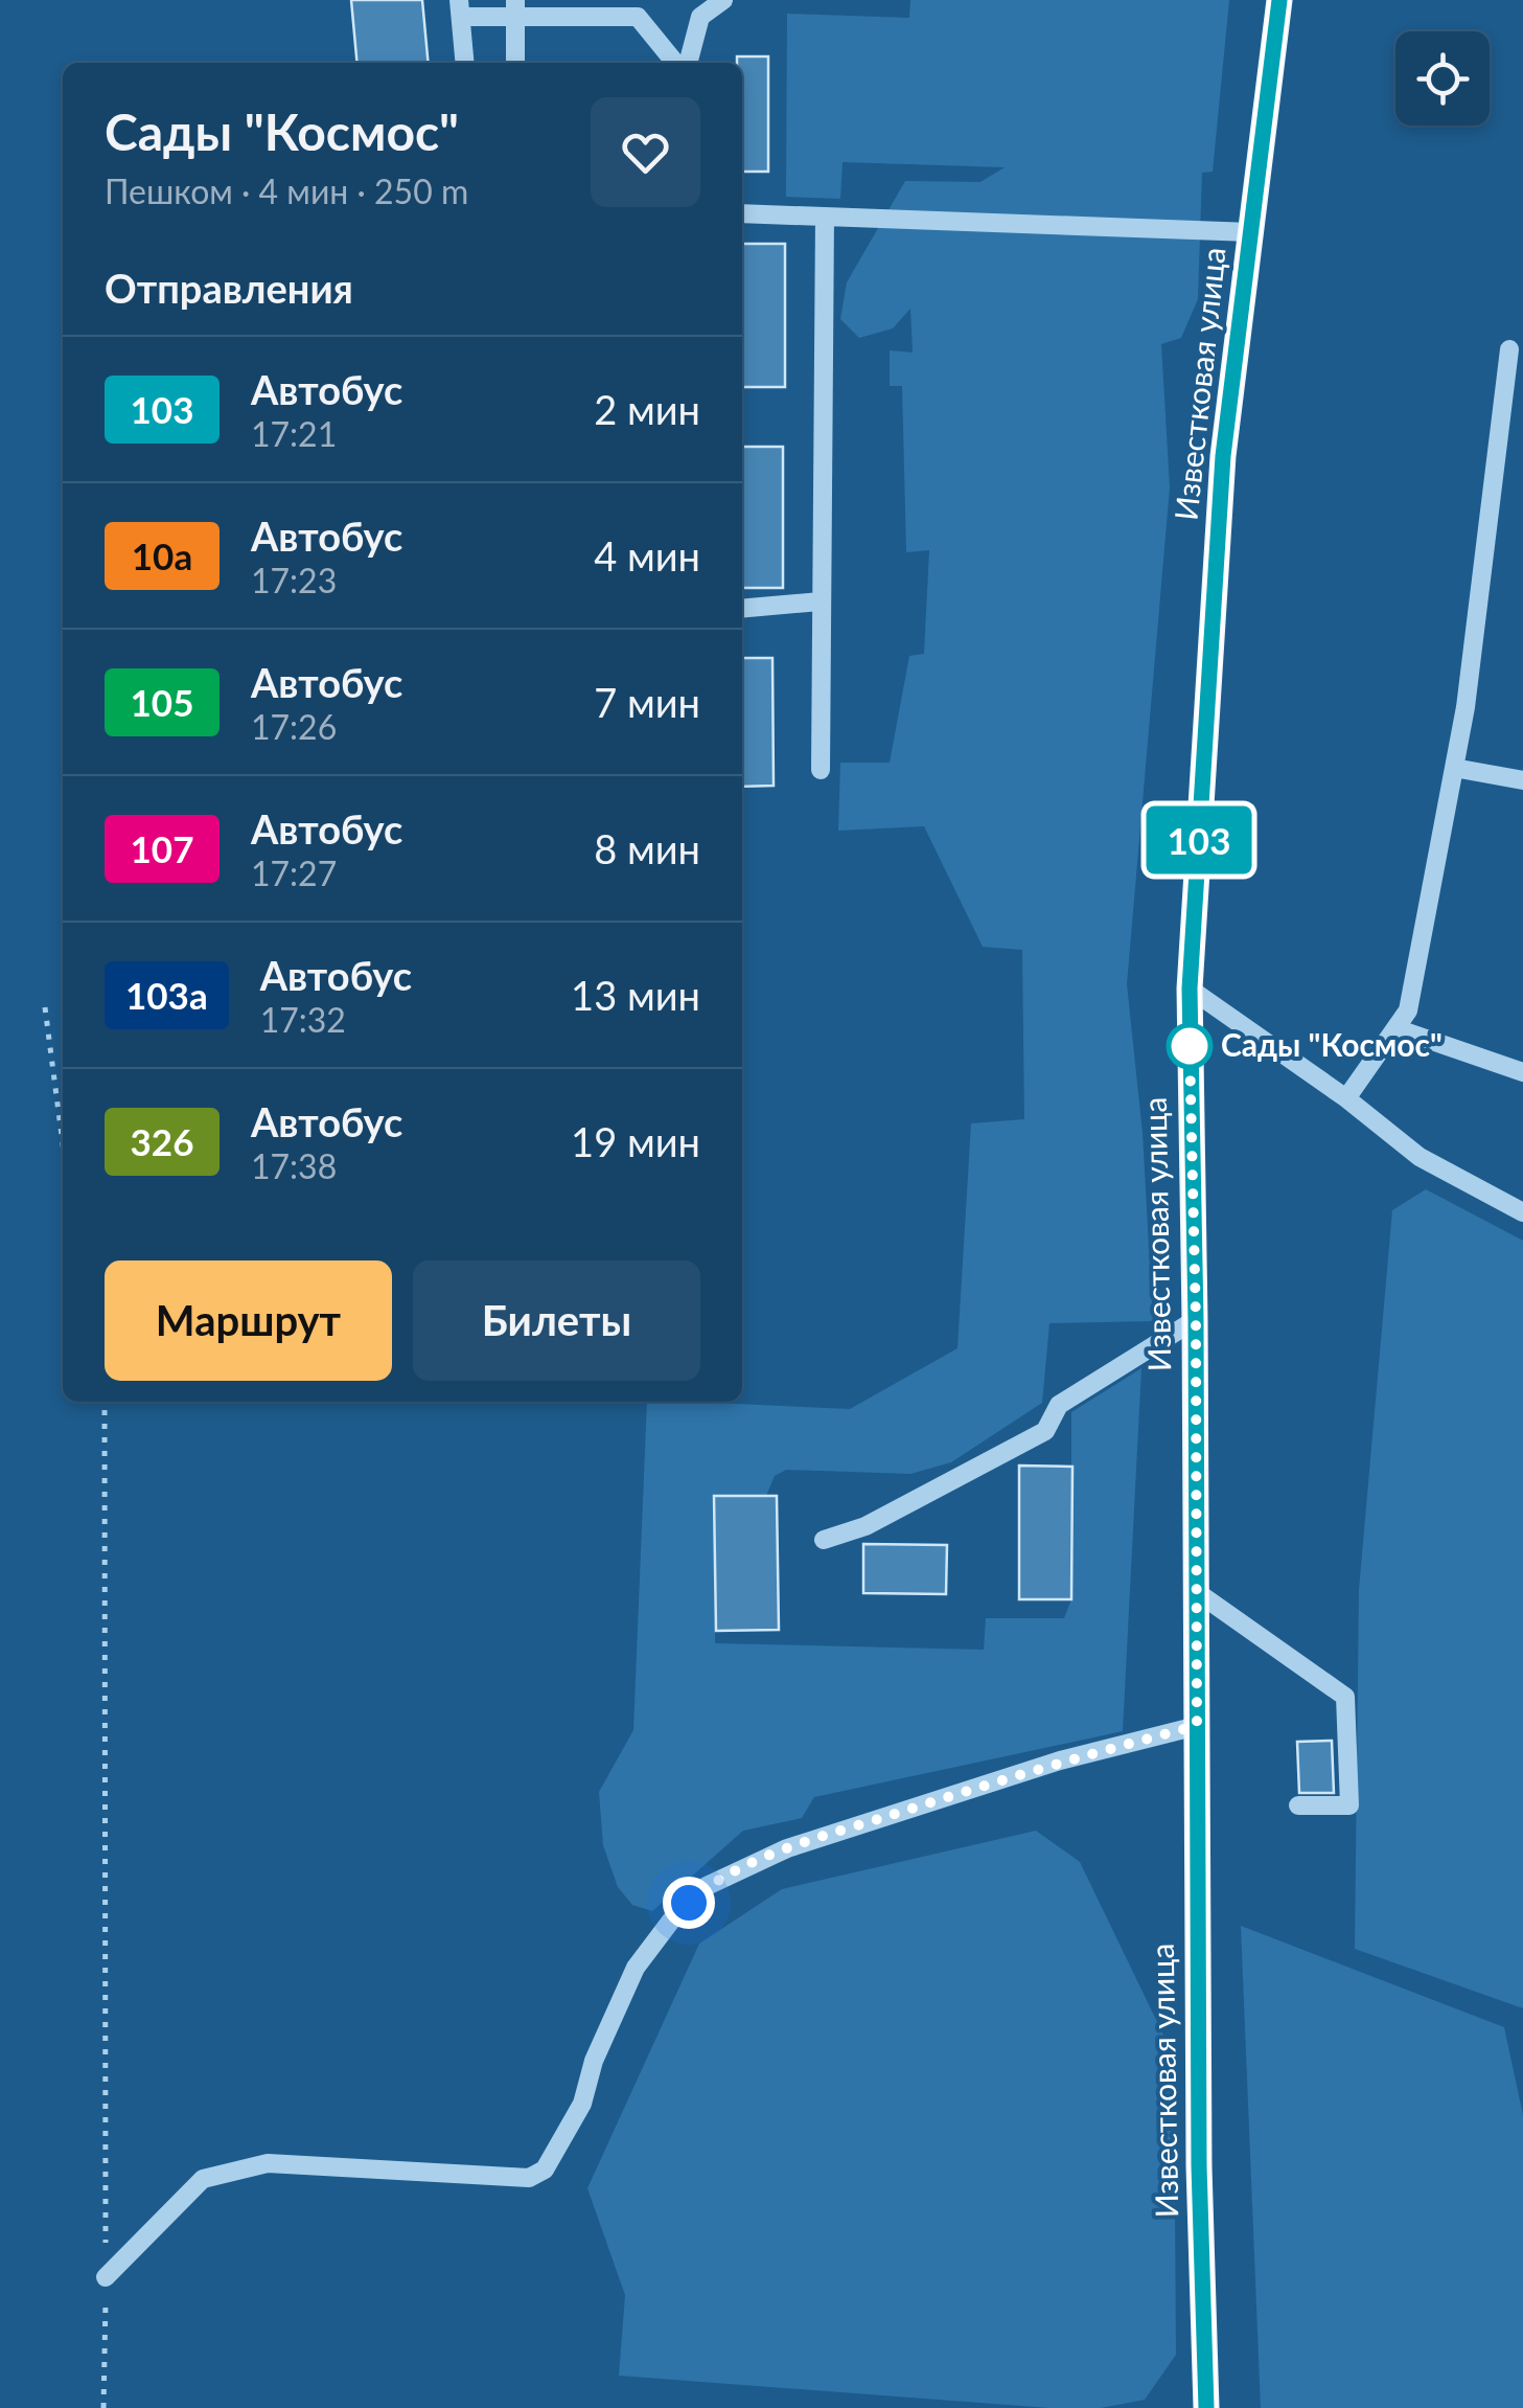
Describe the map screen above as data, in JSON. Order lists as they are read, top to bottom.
{
  "streets": {
    "main road": ["Известковая улица"]
  },
  "places": ["Сады \"Космос\""],
  "lines": ["bus line 103"],
  "page": {
    "on_map": "103",
    "heading": [
      ["Сады \"Космос\"", "Пешком · 4 мин · 250 m"],
      "Отправления"
    ],
    "list": [
      {
        "mark": "103",
        "name": "Автобус",
        "note": "17:21",
        "value": "2 мин"
      },
      {
        "mark": "10а",
        "name": "Автобус",
        "note": "17:23",
        "value": "4 мин"
      },
      {
        "mark": "105",
        "name": "Автобус",
        "note": "17:26",
        "value": "7 мин"
      },
      {
        "mark": "107",
        "name": "Автобус",
        "note": "17:27",
        "value": "8 мин"
      },
      {
        "mark": "103а",
        "name": "Автобус",
        "note": "17:32",
        "value": "13 мин"
      },
      {
        "mark": "326",
        "name": "Автобус",
        "note": "17:38",
        "value": "19 мин"
      }
    ],
    "buttons": ["Маршрут", "Билеты"]
  }
}
